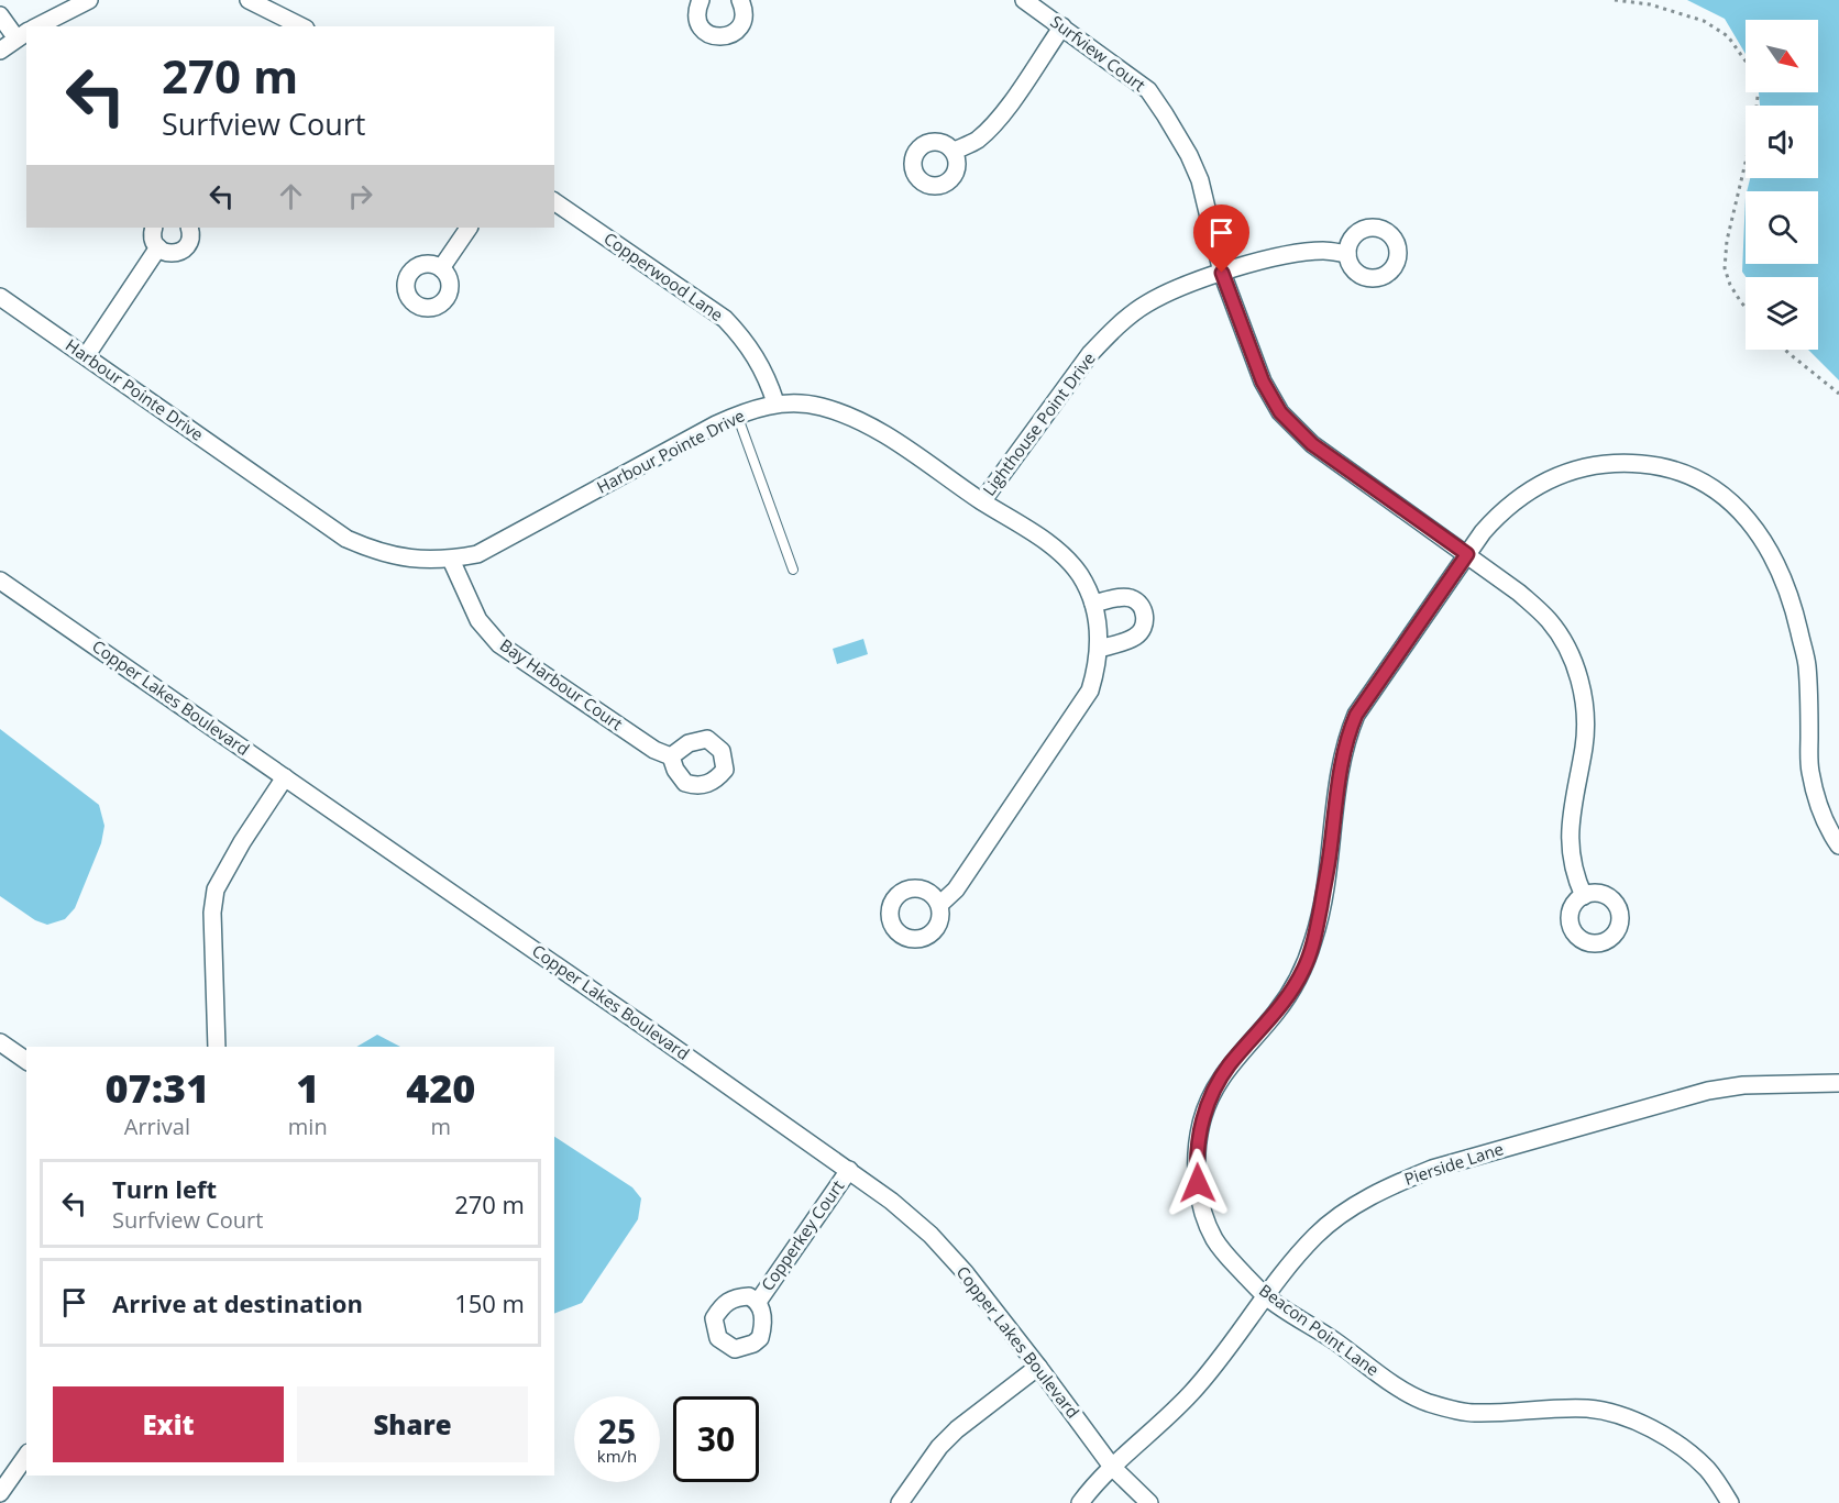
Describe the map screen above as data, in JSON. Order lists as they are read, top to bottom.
{
  "streets": {
    "street": [
      "Surfview Court",
      "Copperwood Lane",
      "Harbour Pointe Drive",
      "Lighthouse Point Drive",
      "Bay Harbour Court",
      "Copper Lakes Boulevard",
      "Pierside Lane",
      "Copperkey Court",
      "Beacon Point Lane"
    ]
  },
  "crossings": [
    ["Surfview Court", "Lighthouse Point Drive"],
    ["Surfview Court", "Beacon Point Lane"],
    ["Copperwood Lane", "Harbour Pointe Drive"],
    ["Harbour Pointe Drive", "Lighthouse Point Drive"],
    ["Harbour Pointe Drive", "Bay Harbour Court"],
    ["Copper Lakes Boulevard", "Pierside Lane"],
    ["Copper Lakes Boulevard", "Copperkey Court"],
    ["Pierside Lane", "Beacon Point Lane"]
  ],
  "north": "bottom right",
  "page": {
    "turn": ["270 m", "Surfview Court"],
    "eta": [
      "07:31",
      "Arrival",
      "1",
      "min",
      "420",
      "m"
    ],
    "list": [
      {
        "name": "Turn left",
        "note": "Surfview Court",
        "value": "270 m"
      },
      {
        "name": "Arrive at destination",
        "value": "150 m"
      }
    ],
    "buttons": ["Exit", "Share"],
    "speed": "25 km/h",
    "limit": "30"
  }
}
